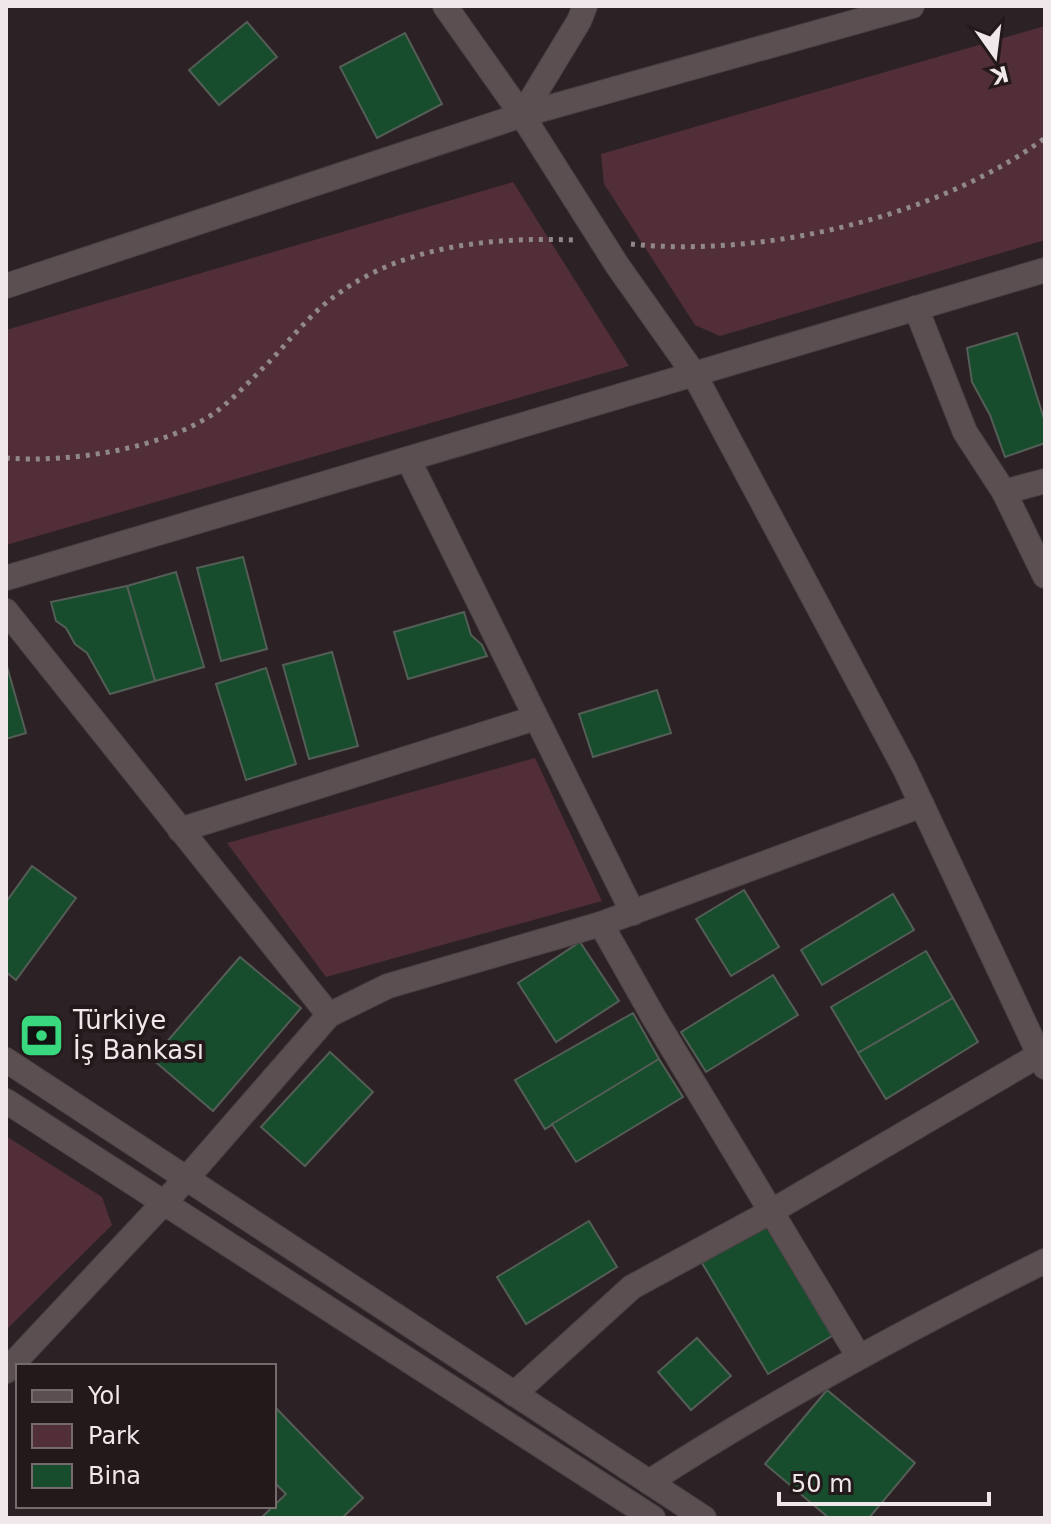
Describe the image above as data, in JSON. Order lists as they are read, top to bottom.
{
  "places": {
    "bank": ["Türkiye İş Bankası"]
  },
  "legend": ["Yol", "Park", "Bina"],
  "scale_bar": "50 m",
  "north": "bottom"
}
